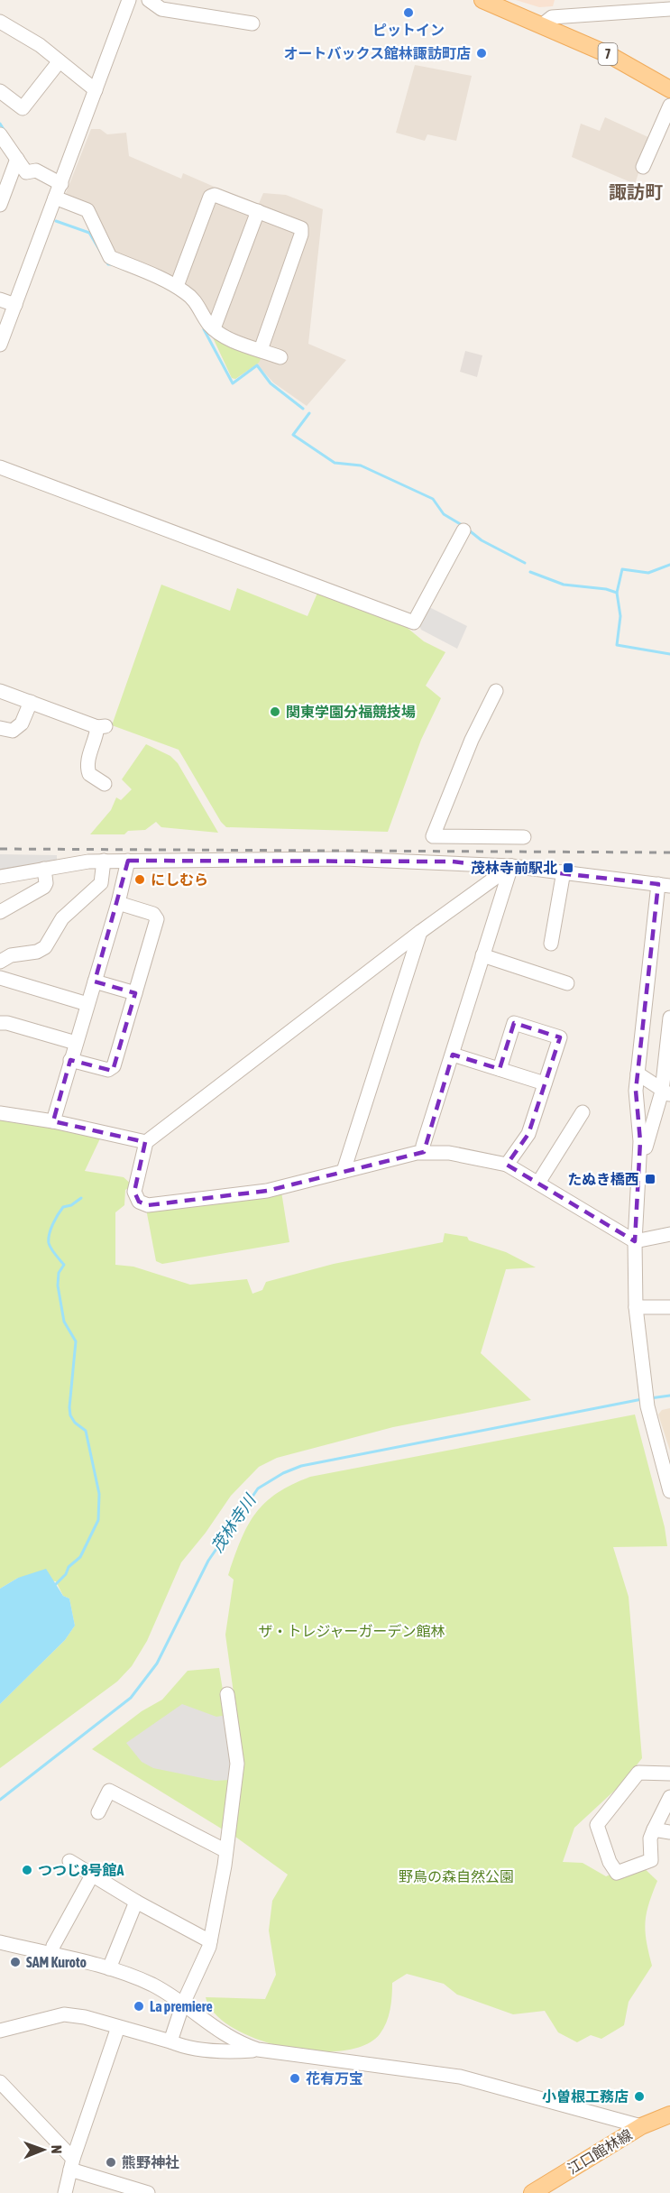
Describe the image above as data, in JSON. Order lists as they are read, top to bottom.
{
  "streets": {
    "main road": ["7", "江口館林線"]
  },
  "districts": ["諏訪町"],
  "water": ["茂林寺川"],
  "parks": ["ザ・トレジャーガーデン館林", "野鳥の森自然公園"],
  "places": {
    "other": [
      "ピットイン",
      "オートバックス館林諏訪町店",
      "関東学園分福競技場",
      "にしむら",
      "つつじ8号館A",
      "SAM Kuroto",
      "La premiere",
      "花有万宝",
      "小曽根工務店",
      "熊野神社"
    ],
    "transit": ["茂林寺前駅北", "たぬき橋西"]
  },
  "north": "right"
}
